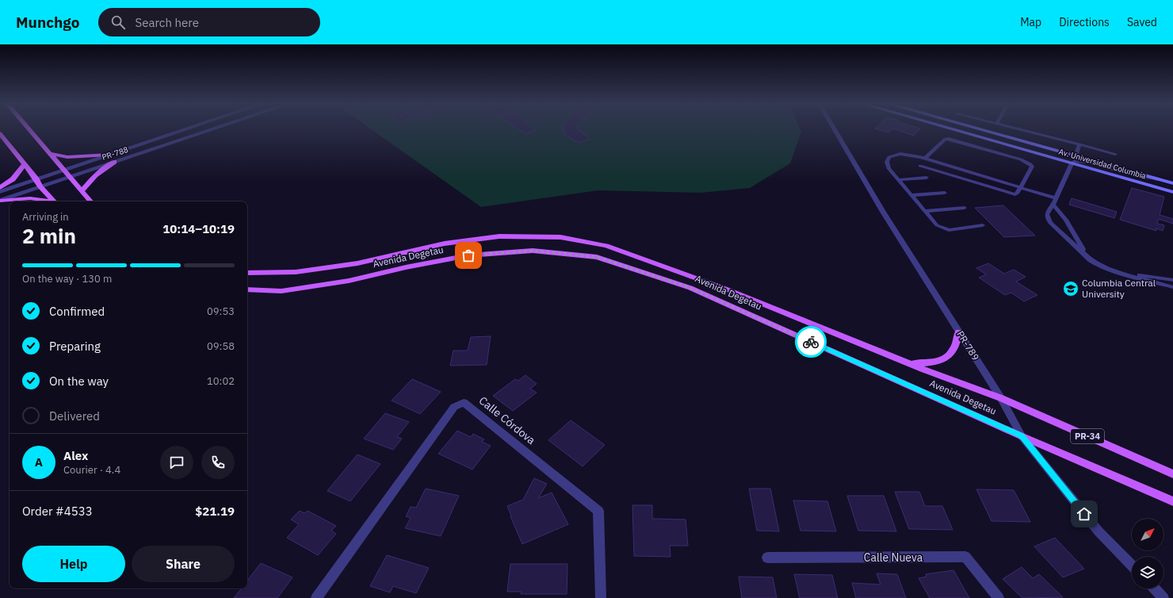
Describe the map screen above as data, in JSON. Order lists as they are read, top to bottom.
{
  "streets": {
    "main road": ["Av. Universidad Columbia", "Avenida Degetau", "PR-34"],
    "street": [
      "PR-788",
      "PR-789",
      "Calle Córdova",
      "Calle Nueva"
    ]
  },
  "crossings": [
    ["Avenida Degetau", "PR-789"]
  ],
  "places": {
    "school or university": ["Columbia Central University"]
  },
  "north": "top right",
  "page": {
    "header": "Munchgo",
    "search": "Search here",
    "nav": ["Map", "Directions", "Saved"],
    "heading": ["2 min", "Arriving in", "10:14–10:19"],
    "panel": [
      "Alex",
      "Courier · 4.4",
      "Order #4533",
      "$21.19"
    ],
    "bar": "On the way · 130 m",
    "list": [
      ["Confirmed", "09:53"],
      ["Preparing", "09:58"],
      ["On the way", "10:02"],
      "Delivered"
    ],
    "round": "A",
    "buttons": ["Help", "Share"]
  }
}
